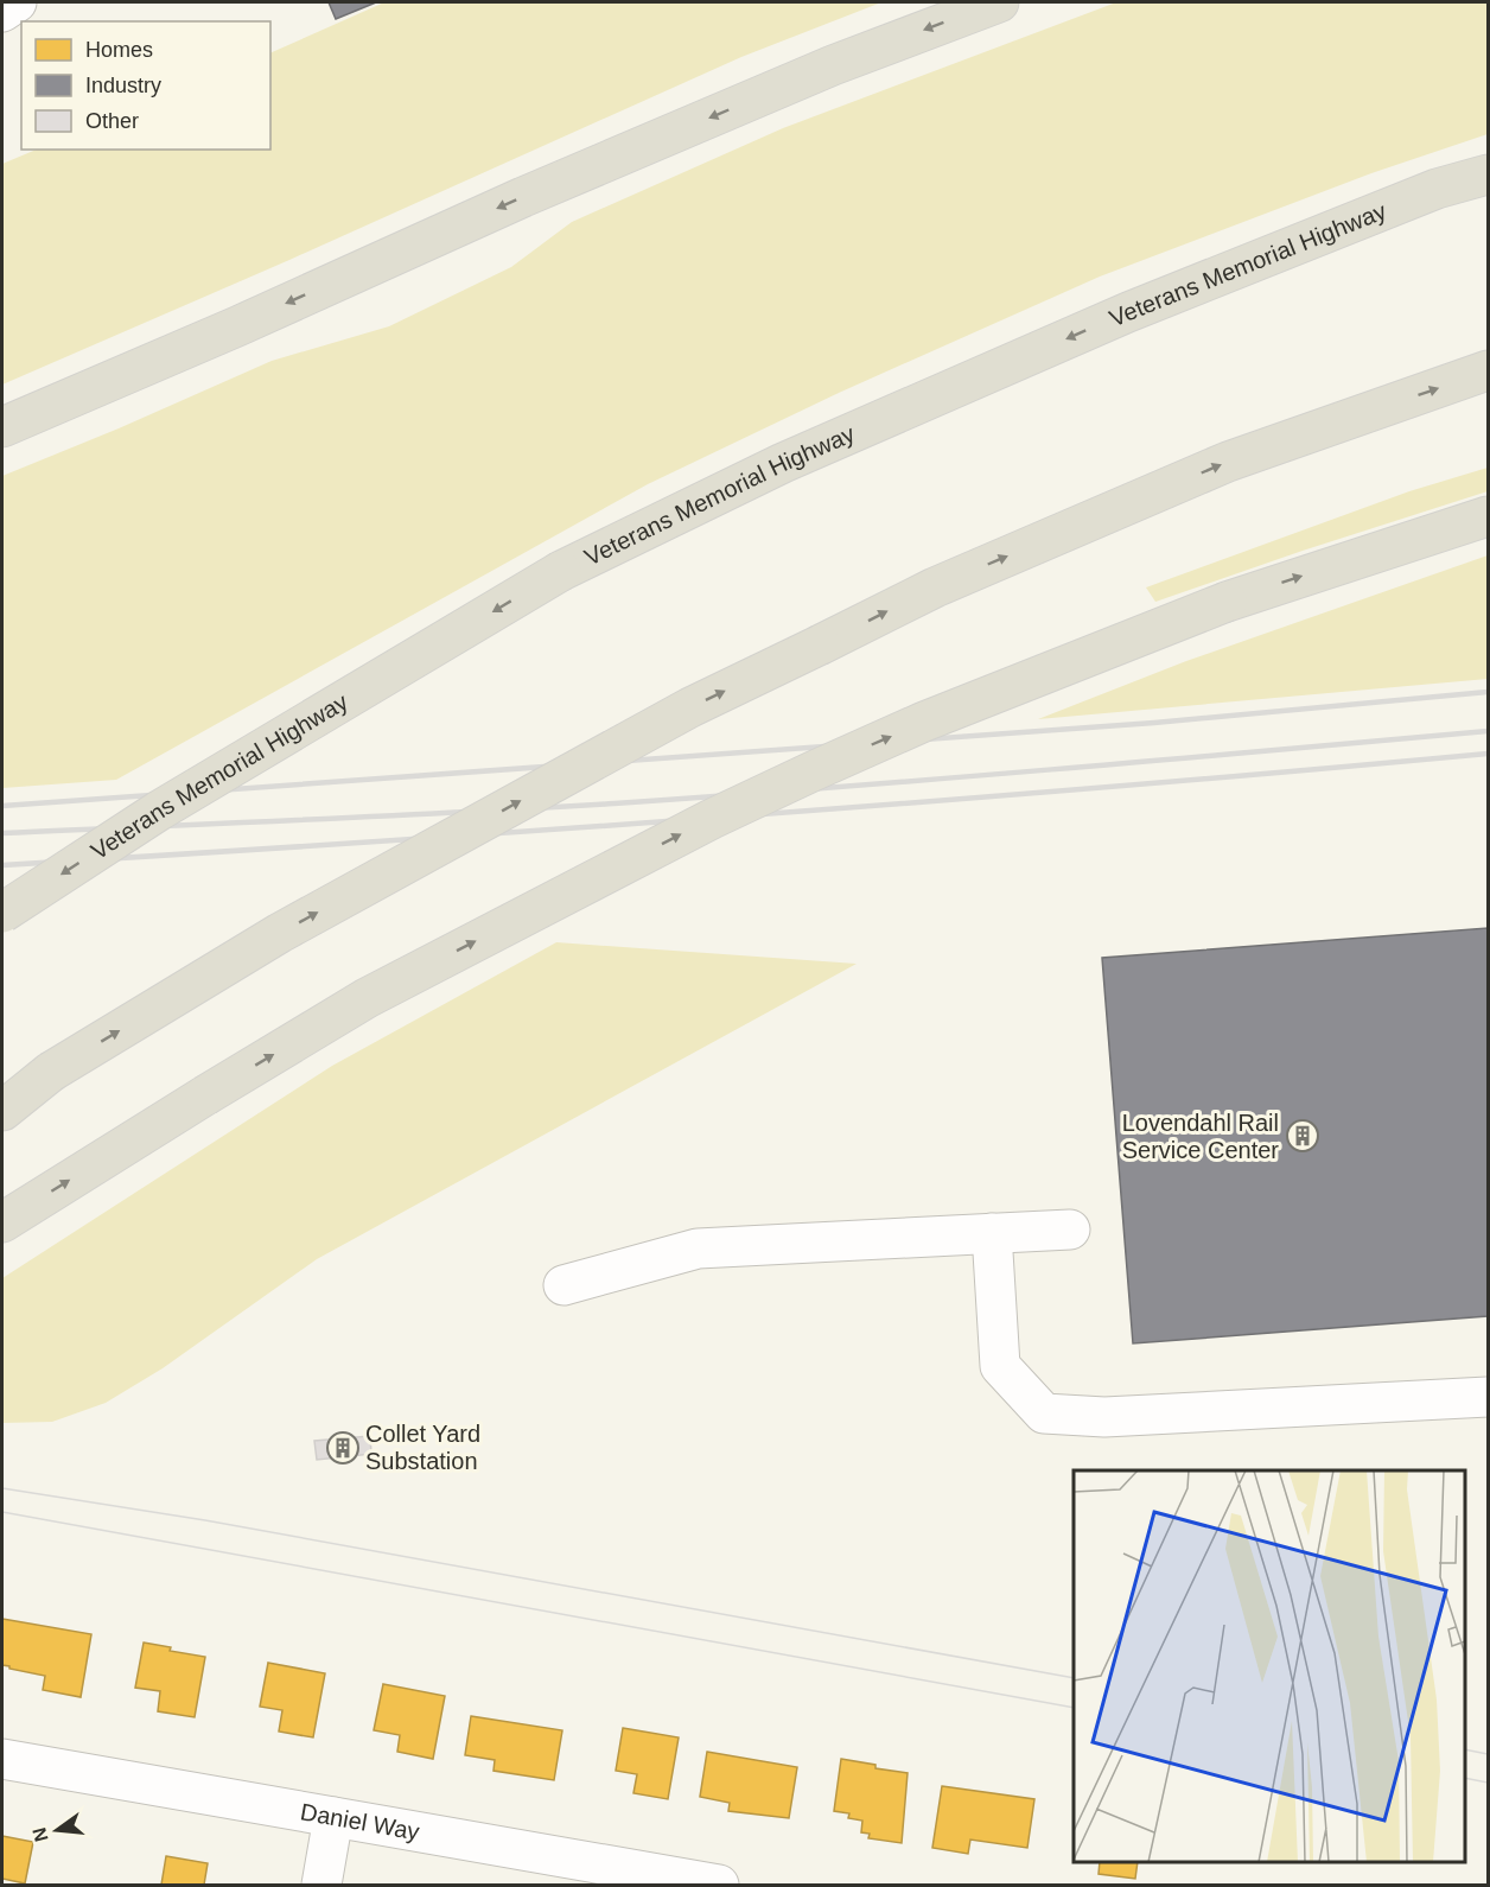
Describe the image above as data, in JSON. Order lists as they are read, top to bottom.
{
  "streets": {
    "highway": ["Veterans Memorial Highway"],
    "street": ["Daniel Way"]
  },
  "places": {
    "building": ["Lovendahl Rail Service Center", "Collet Yard Substation"]
  },
  "legend": ["Homes", "Industry", "Other"],
  "north": "left"
}
